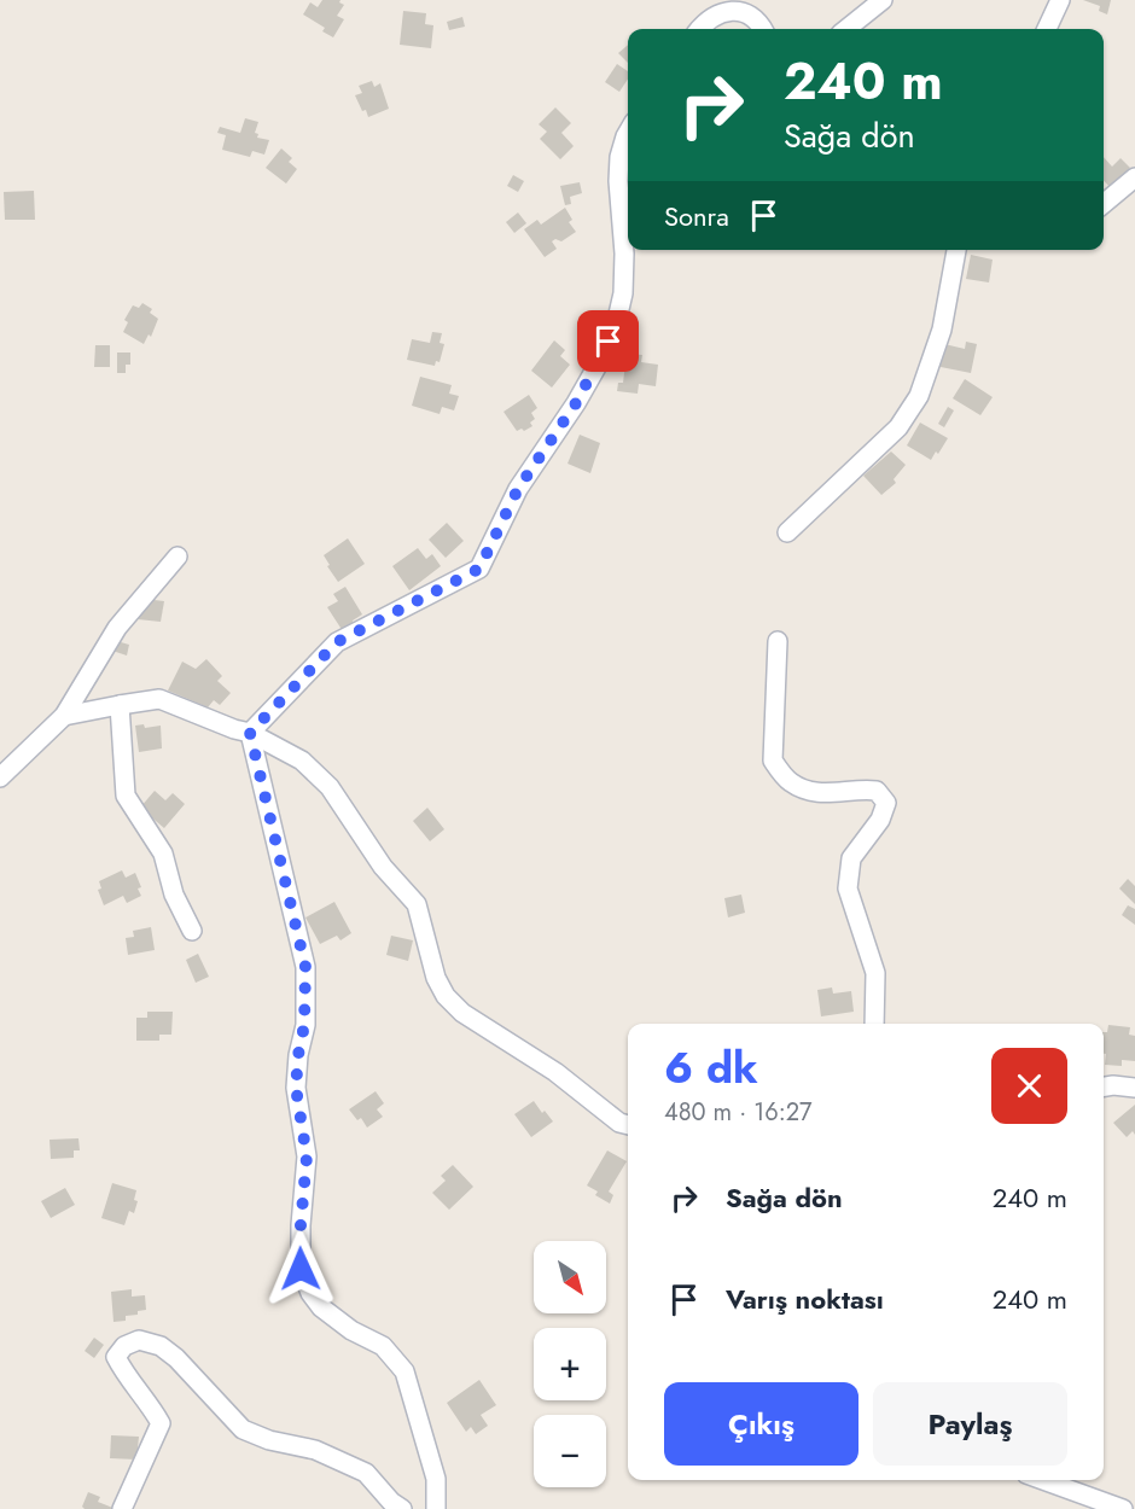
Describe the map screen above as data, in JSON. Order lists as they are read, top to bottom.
{
  "north": "bottom right",
  "page": {
    "turn": ["240 m", "Sağa dön"],
    "then": "Sonra",
    "heading": ["6 dk", "480 m · 16:27"],
    "list": [
      {
        "name": "Sağa dön",
        "value": "240 m"
      },
      {
        "name": "Varış noktası",
        "value": "240 m"
      }
    ],
    "map_buttons": ["+", "−"],
    "buttons": ["Çıkış", "Paylaş"]
  }
}
